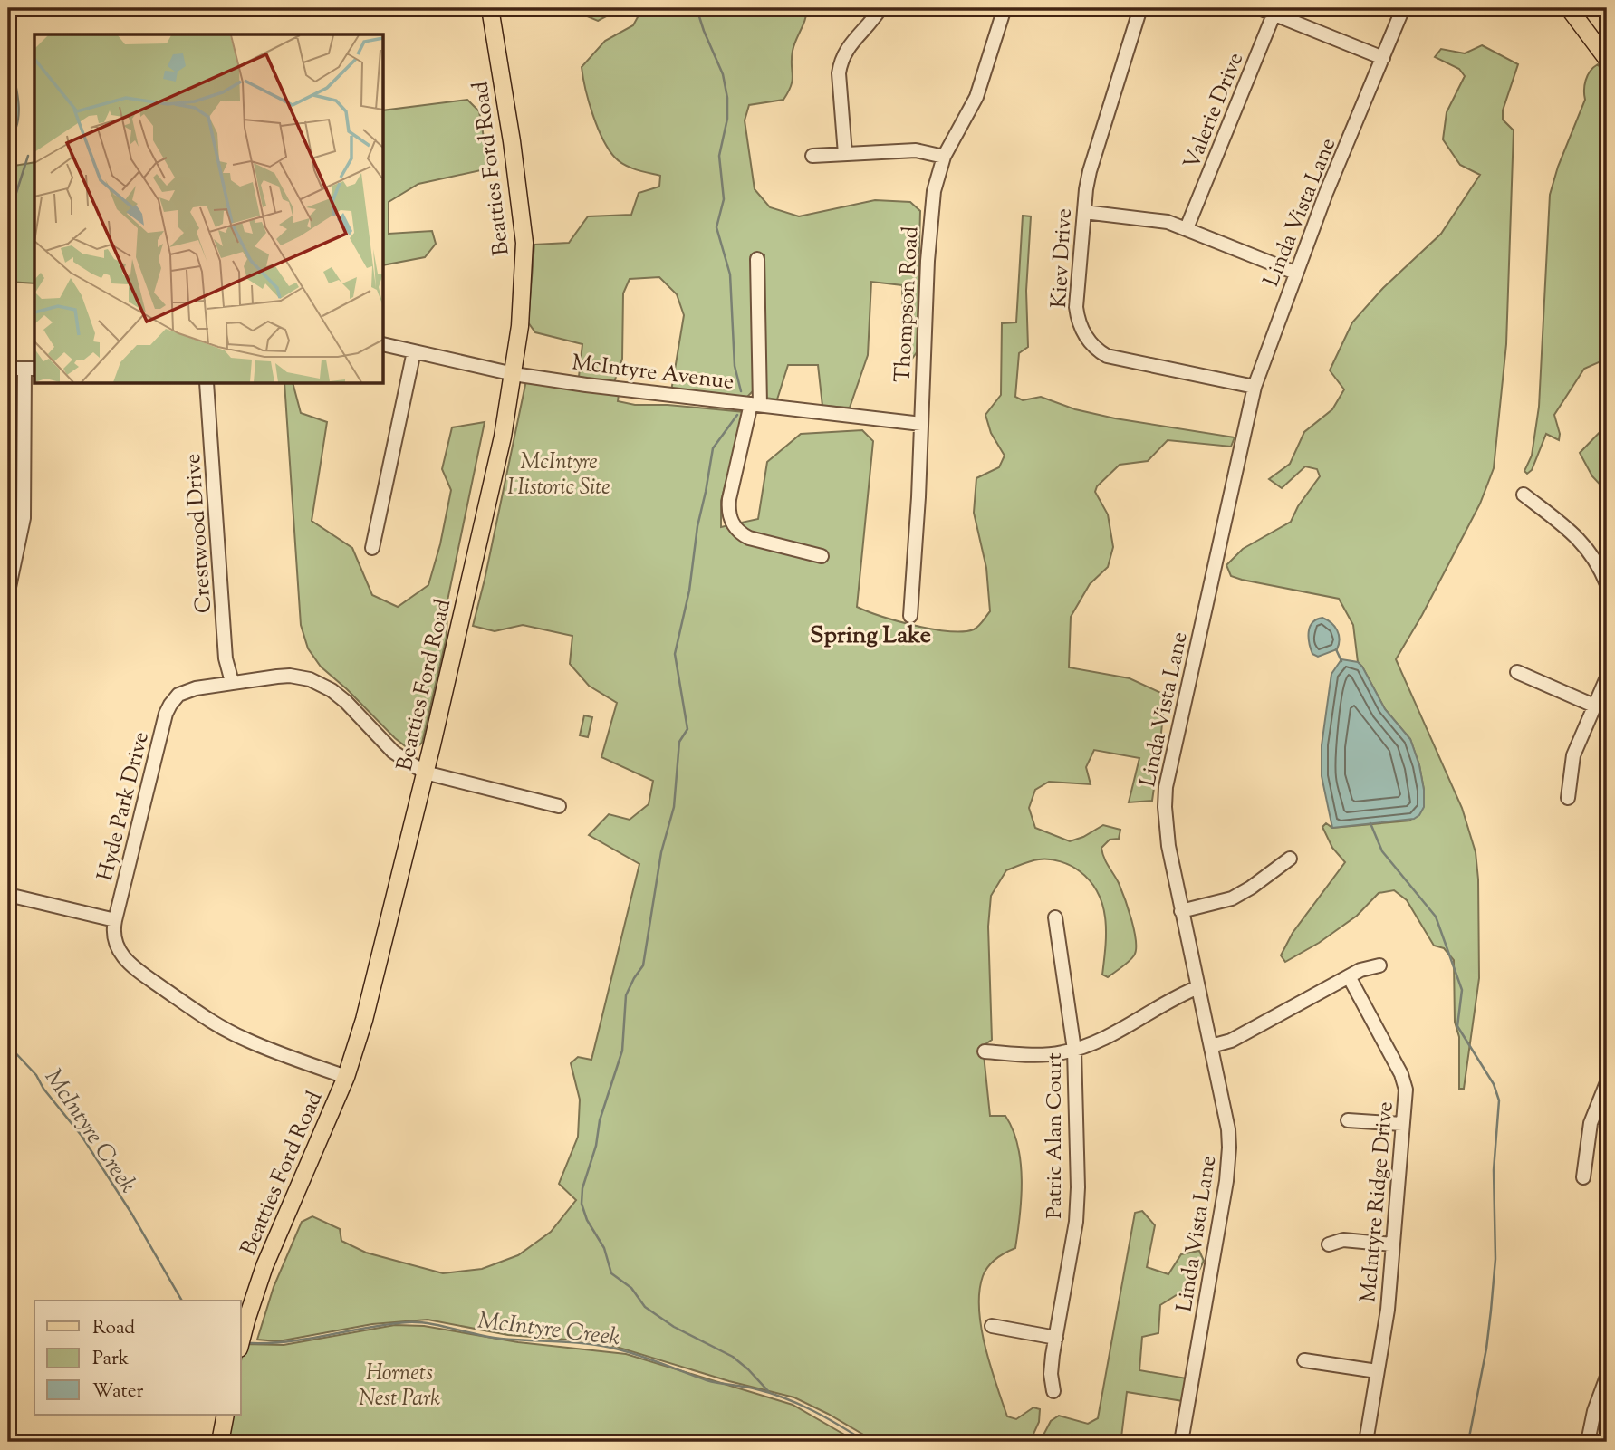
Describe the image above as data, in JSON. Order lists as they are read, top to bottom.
{
  "streets": {
    "main road": ["Beatties Ford Road"],
    "street": [
      "Valerie Drive",
      "Linda Vista Lane",
      "Kiev Drive",
      "Thompson Road",
      "McIntyre Avenue",
      "Crestwood Drive",
      "Hyde Park Drive",
      "Patric Alan Court",
      "McIntyre Ridge Drive"
    ]
  },
  "crossings": [
    ["Beatties Ford Road", "McIntyre Avenue"],
    ["Beatties Ford Road", "Hyde Park Drive"],
    ["Linda Vista Lane", "Kiev Drive"],
    ["Thompson Road", "McIntyre Avenue"],
    ["Crestwood Drive", "Hyde Park Drive"]
  ],
  "districts": ["Spring Lake"],
  "water": ["McIntyre Creek"],
  "parks": ["McIntyre Historic Site", "Hornets Nest Park"],
  "legend": ["Road", "Park", "Water"]
}
